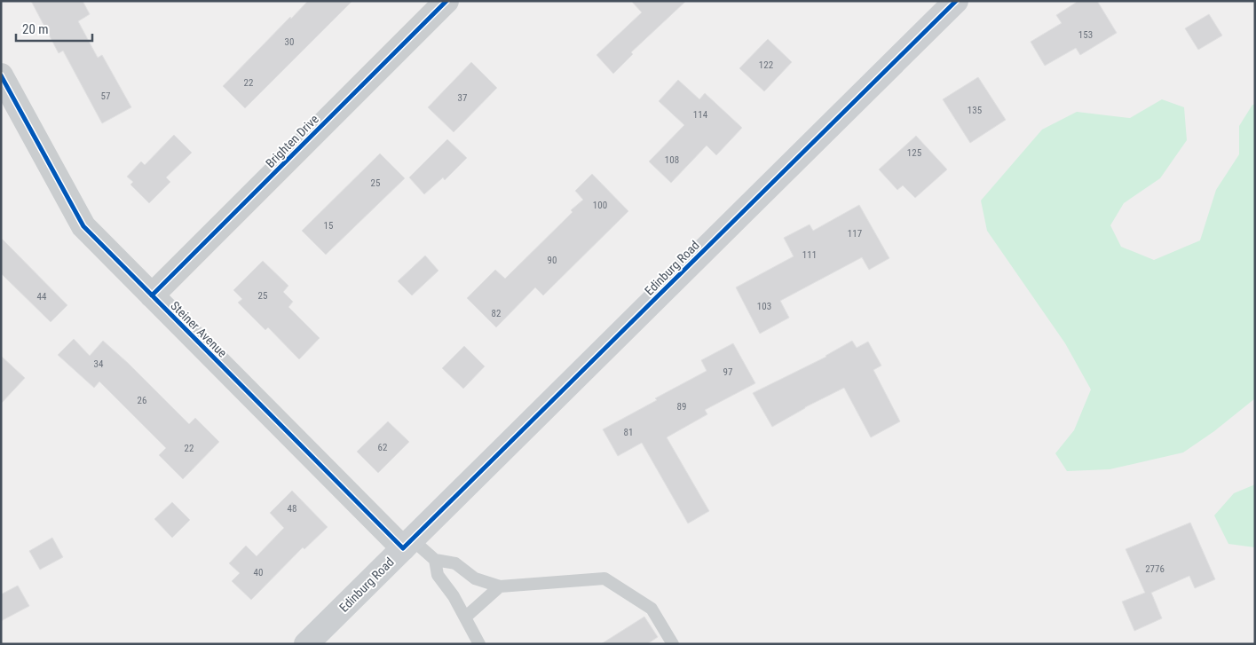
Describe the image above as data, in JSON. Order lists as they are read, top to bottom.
{
  "streets": {
    "main road": ["Edinburg Road"],
    "street": ["Brighten Drive", "Steiner Avenue"]
  },
  "crossings": [
    ["Brighten Drive", "Steiner Avenue"],
    ["Edinburg Road", "Steiner Avenue"]
  ],
  "house_numbers": [
    "153",
    "30",
    "122",
    "22",
    "57",
    "37",
    "135",
    "114",
    "125",
    "108",
    "25",
    "100",
    "15",
    "117",
    "111",
    "90",
    "25",
    "44",
    "103",
    "82",
    "34",
    "97",
    "26",
    "89",
    "81",
    "62",
    "22",
    "48",
    "2776",
    "40"
  ],
  "scale_bar": "20 m"
}
